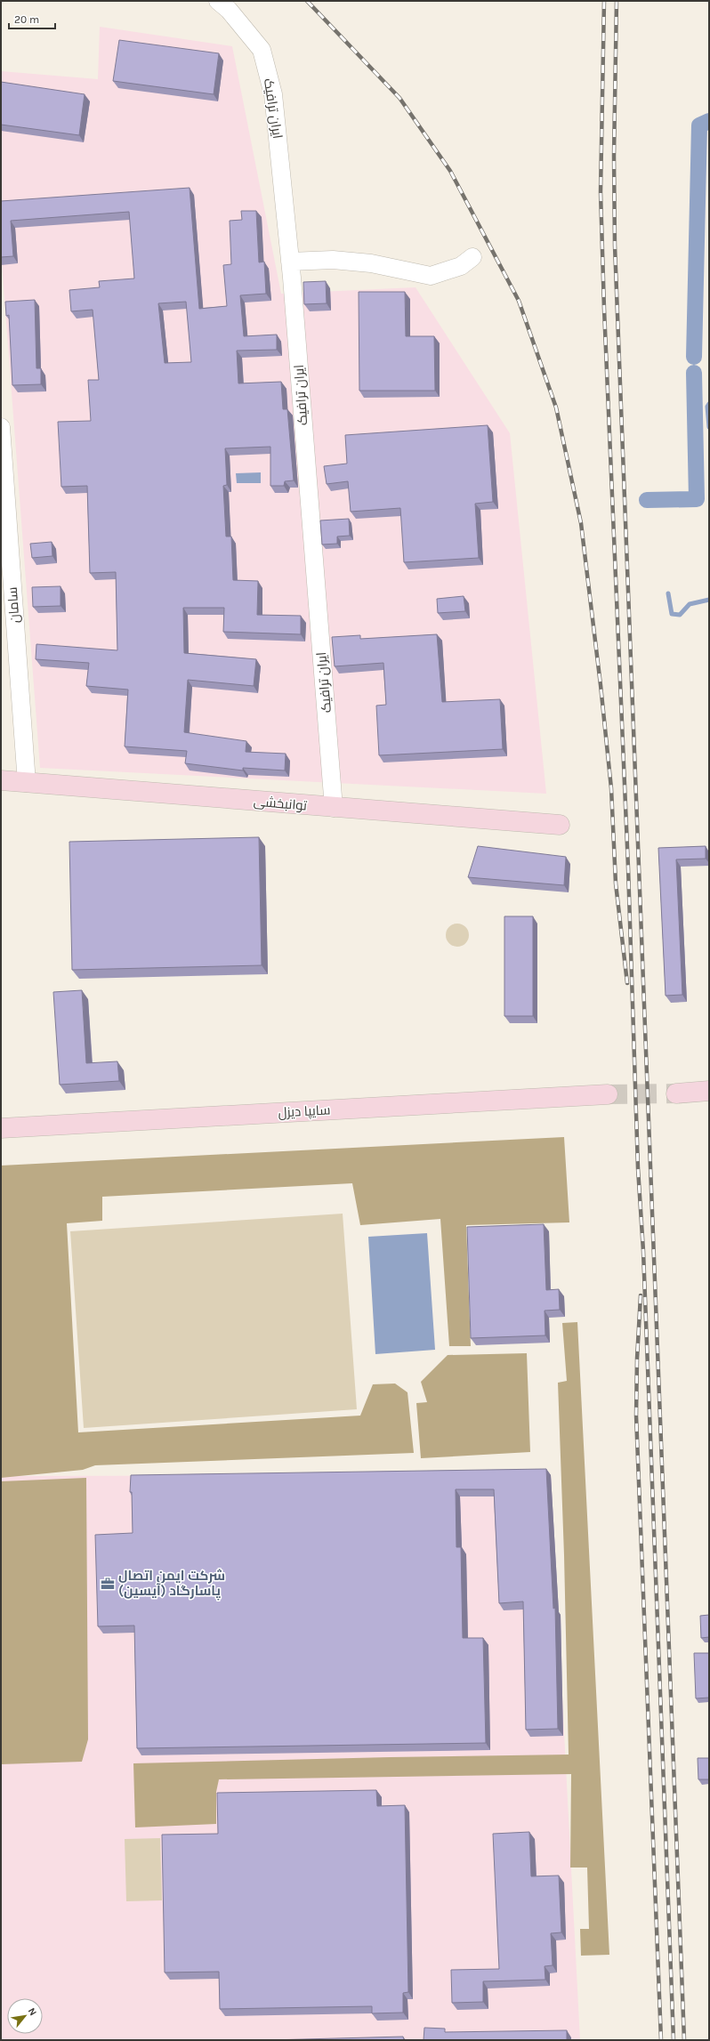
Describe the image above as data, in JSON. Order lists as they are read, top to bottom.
{
  "streets": {
    "street": [
      "ایران ترافیک",
      "سامان",
      "توانبخشی",
      "سایپا دیزل"
    ]
  },
  "crossings": [
    ["ایران ترافیک", "توانبخشی"],
    ["سامان", "توانبخشی"]
  ],
  "places": {
    "office": ["شرکت ایمن اتصال پاسارگاد (آیسین)"]
  },
  "scale_bar": "20 m",
  "north": "top right"
}
